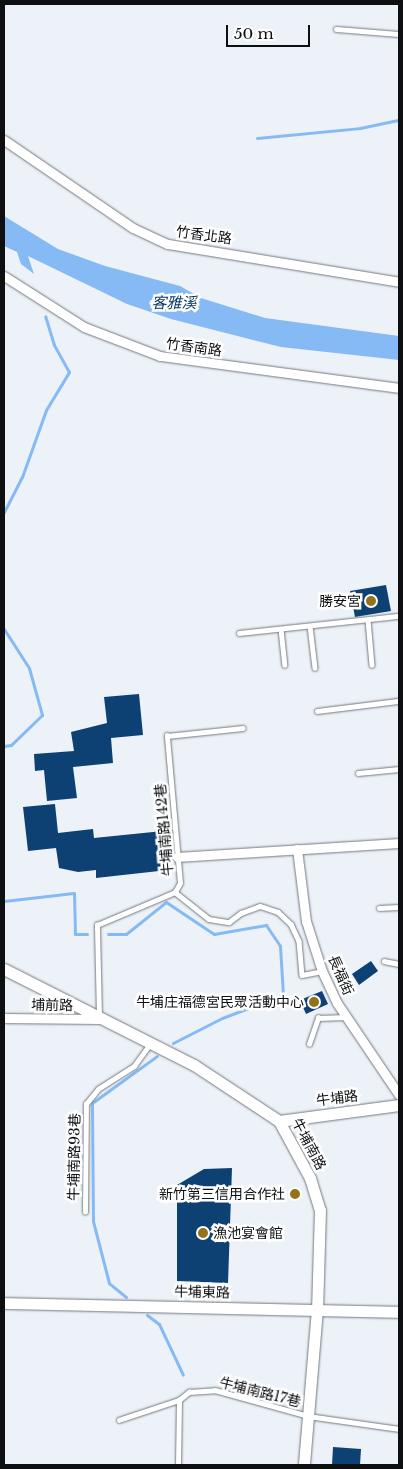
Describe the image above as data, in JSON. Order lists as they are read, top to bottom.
{
  "streets": {
    "street": [
      "竹香北路",
      "竹香南路",
      "長福街",
      "埔前路",
      "牛埔路",
      "牛埔南路",
      "牛埔東路"
    ],
    "lane": ["牛埔南路142巷", "牛埔南路93巷", "牛埔南路17巷"]
  },
  "crossings": [
    ["牛埔南路142巷", "埔前路"],
    ["牛埔南路142巷", "牛埔南路"],
    ["埔前路", "牛埔南路"],
    ["牛埔路", "牛埔南路"],
    ["牛埔南路", "牛埔南路93巷"],
    ["牛埔南路", "牛埔東路"],
    ["牛埔南路", "牛埔南路17巷"]
  ],
  "water": ["客雅溪"],
  "places": [
    "勝安宮",
    "牛埔庄福德宮民眾活動中心",
    "新竹第三信用合作社",
    "漁池宴會館"
  ],
  "scale_bar": "50 m"
}
